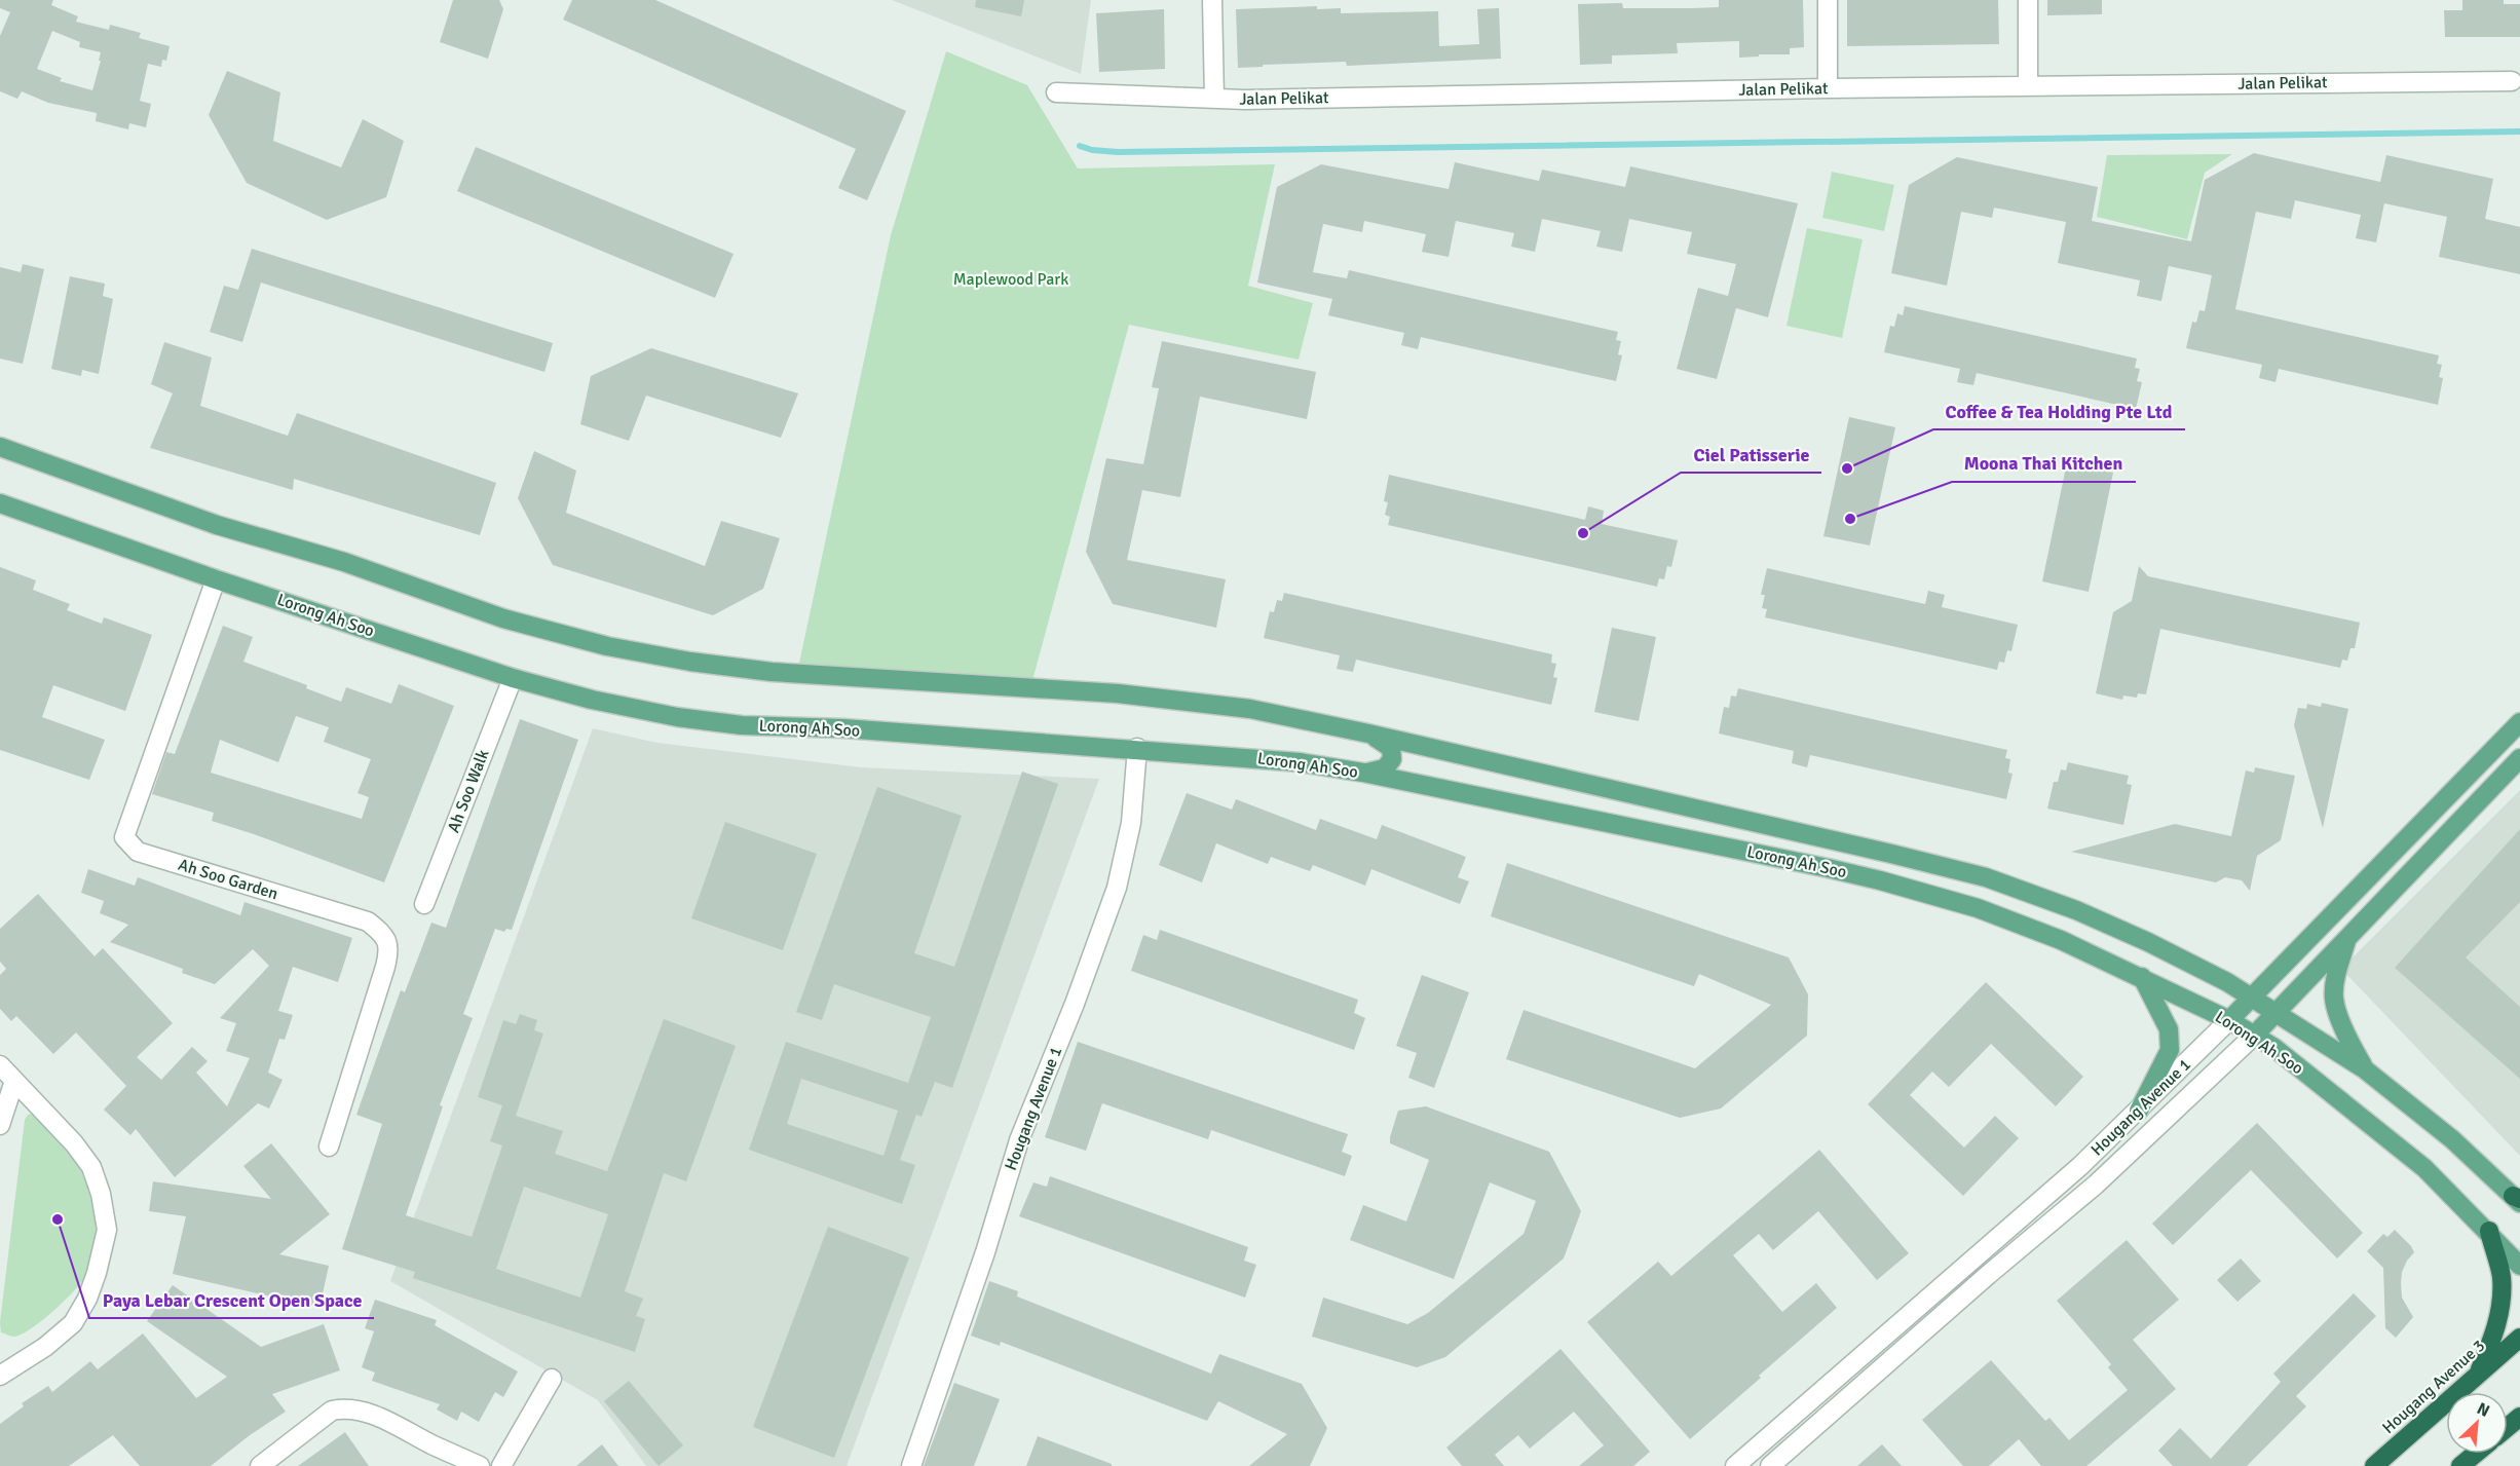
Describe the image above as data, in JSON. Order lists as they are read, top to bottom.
{
  "streets": {
    "highway": ["Hougang Avenue 3"],
    "main road": ["Lorong Ah Soo", "Hougang Avenue 1"],
    "street": ["Jalan Pelikat", "Ah Soo Walk", "Ah Soo Garden"]
  },
  "crossings": [
    ["Lorong Ah Soo", "Ah Soo Walk"],
    ["Lorong Ah Soo", "Ah Soo Garden"],
    ["Lorong Ah Soo", "Hougang Avenue 1"]
  ],
  "parks": ["Maplewood Park"],
  "places": [
    "Coffee & Tea Holding Pte Ltd",
    "Moona Thai Kitchen",
    "Ciel Patisserie",
    "Paya Lebar Crescent Open Space"
  ],
  "north": "top right"
}
